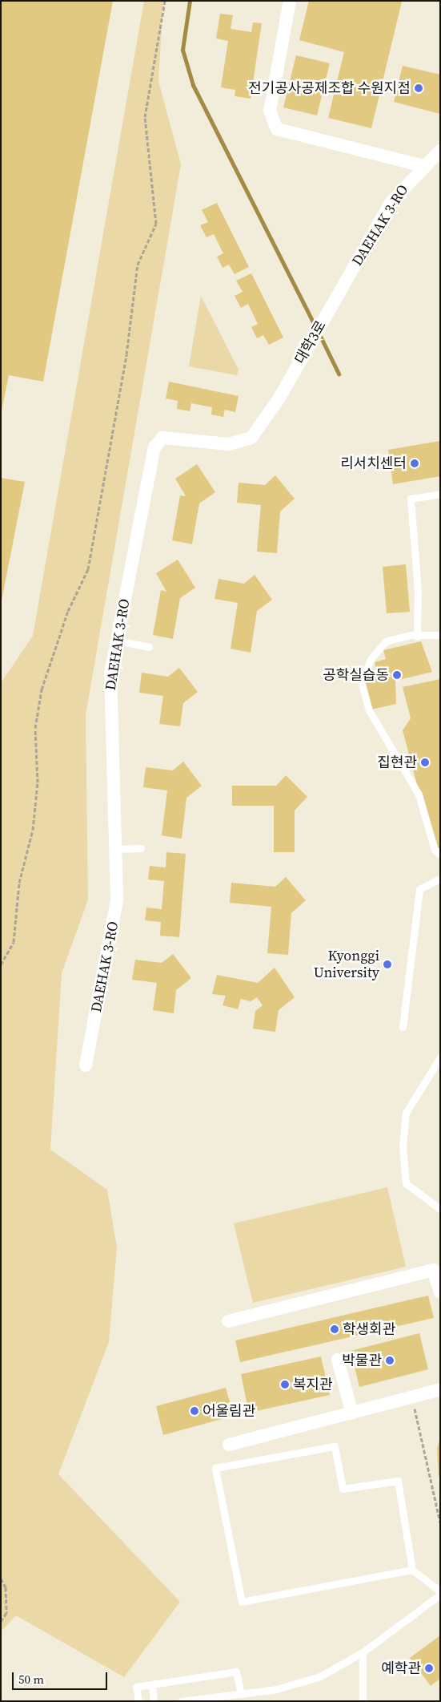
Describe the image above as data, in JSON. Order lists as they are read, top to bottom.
{
  "streets": {
    "street": ["DAEHAK 3-RO", "대학3로"]
  },
  "crossings": [
    ["DAEHAK 3-RO", "대학3로"]
  ],
  "places": [
    "전기공사공제조합 수원지점",
    "리서치센터",
    "공학실습동",
    "집현관",
    "Kyonggi University",
    "학생회관",
    "박물관",
    "복지관",
    "어울림관",
    "예학관"
  ],
  "scale_bar": "50 m"
}
